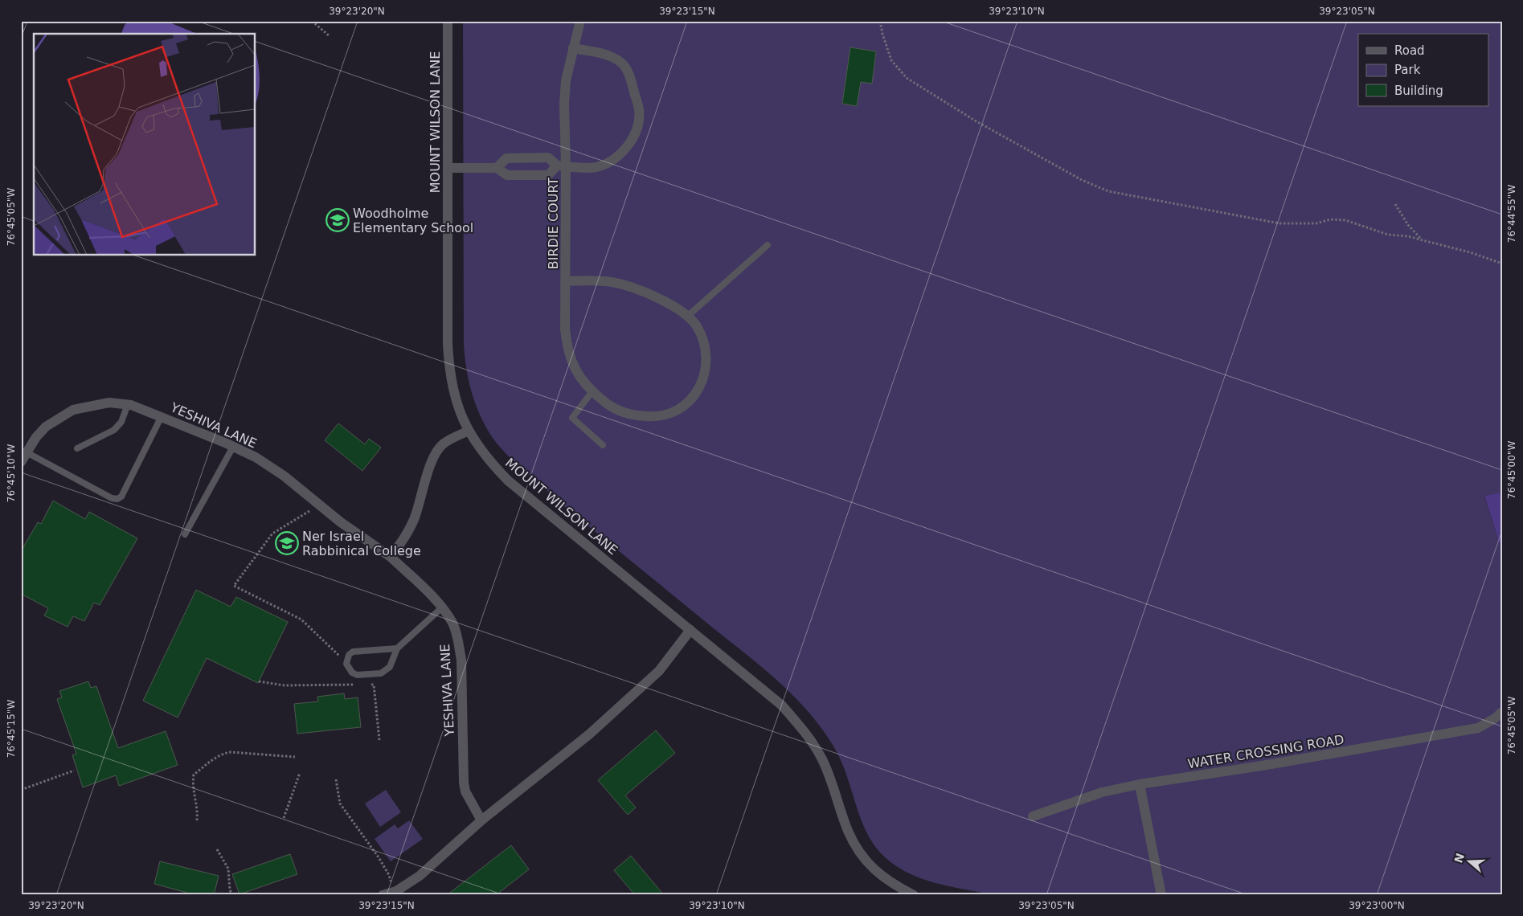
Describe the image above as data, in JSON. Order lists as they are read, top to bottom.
{
  "streets": {
    "street": [
      "MOUNT WILSON LANE",
      "BIRDIE COURT",
      "YESHIVA LANE",
      "WATER CROSSING ROAD"
    ]
  },
  "crossings": [
    ["MOUNT WILSON LANE", "BIRDIE COURT"]
  ],
  "places": {
    "school or university": ["Woodholme Elementary School", "Ner Israel Rabbinical College"]
  },
  "legend": ["Road", "Park", "Building"],
  "north": "left",
  "coordinates": [
    "39°23'20\"N",
    "39°23'15\"N",
    "39°23'10\"N",
    "39°23'05\"N",
    "76°44'55\"W",
    "76°45'05\"W",
    "76°45'00\"W",
    "76°45'10\"W",
    "76°45'15\"W",
    "39°23'00\"N"
  ]
}
